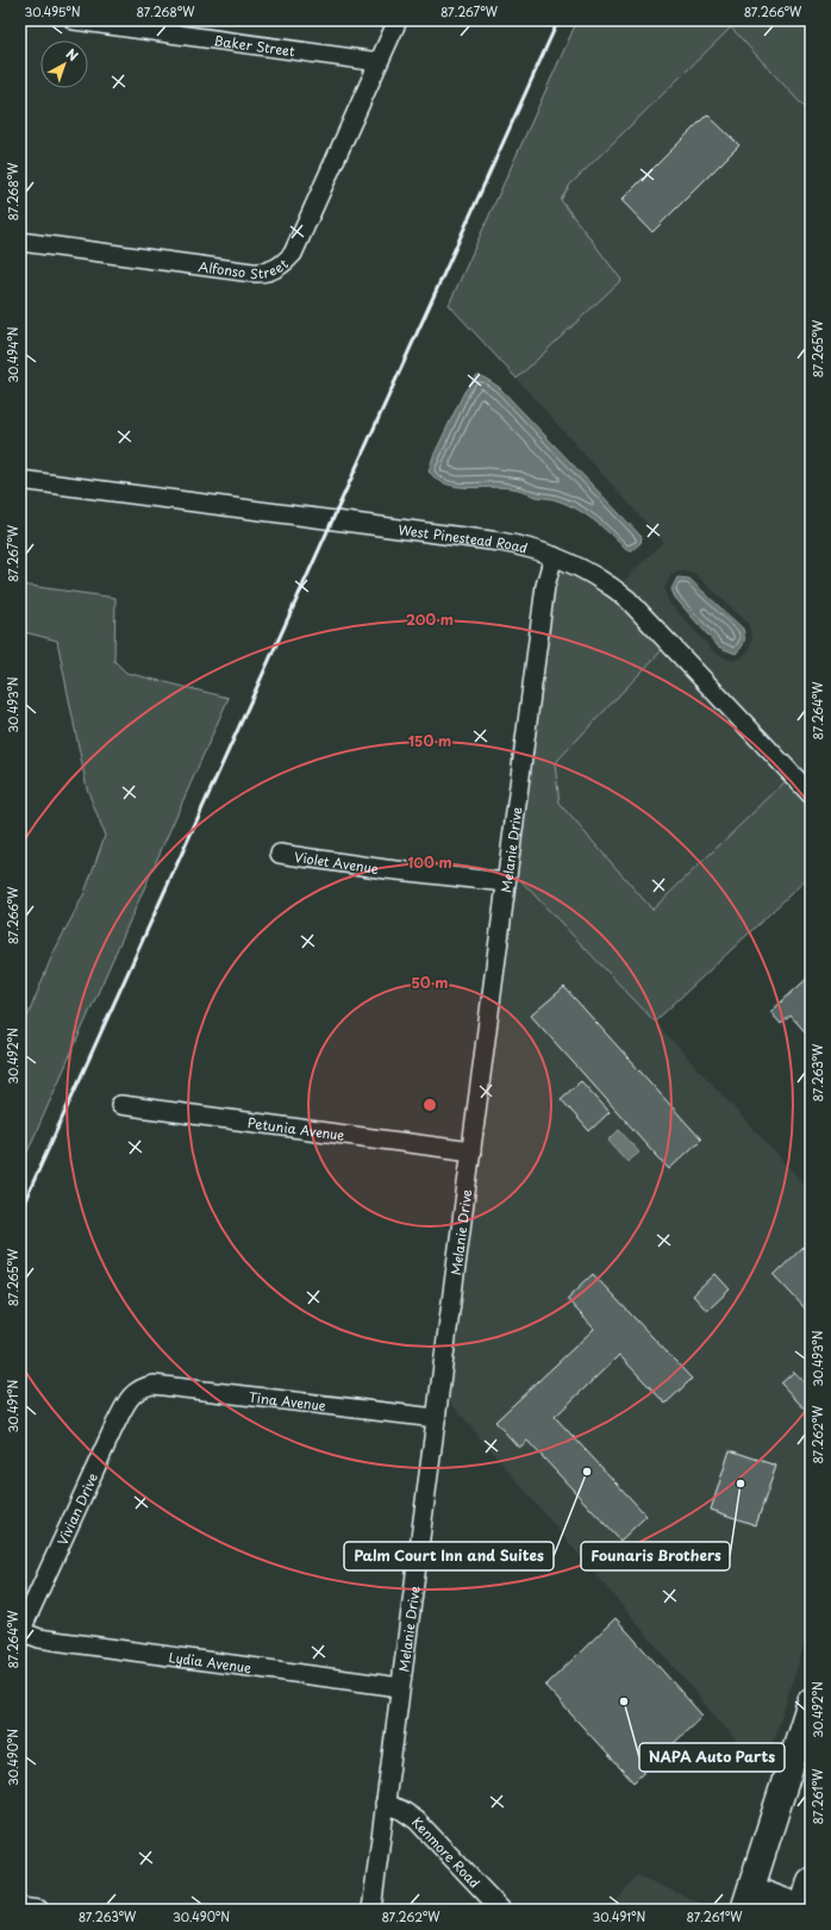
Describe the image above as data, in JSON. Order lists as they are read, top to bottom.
{
  "streets": {
    "street": [
      "Baker Street",
      "Alfonso Street",
      "West Pinestead Road",
      "Melanie Drive",
      "Violet Avenue",
      "Petunia Avenue",
      "Tina Avenue",
      "Vivian Drive",
      "Lydia Avenue",
      "Kenmore Road"
    ]
  },
  "crossings": [
    ["Baker Street", "Alfonso Street"],
    ["West Pinestead Road", "Melanie Drive"],
    ["Melanie Drive", "Violet Avenue"],
    ["Melanie Drive", "Petunia Avenue"],
    ["Melanie Drive", "Tina Avenue"],
    ["Melanie Drive", "Lydia Avenue"],
    ["Melanie Drive", "Kenmore Road"],
    ["Tina Avenue", "Vivian Drive"],
    ["Vivian Drive", "Lydia Avenue"]
  ],
  "places": ["Palm Court Inn and Suites", "Founaris Brothers", "NAPA Auto Parts"],
  "north": "top right",
  "coordinates": [
    "30.495°N",
    "87.268°W",
    "87.267°W",
    "87.266°W",
    "87.265°W",
    "30.494°N",
    "30.493°N",
    "87.264°W",
    "30.492°N",
    "87.263°W",
    "30.491°N",
    "87.262°W",
    "30.490°N",
    "87.261°W"
  ],
  "rings": [
    "200 m",
    "150 m",
    "100 m",
    "50 m"
  ]
}
